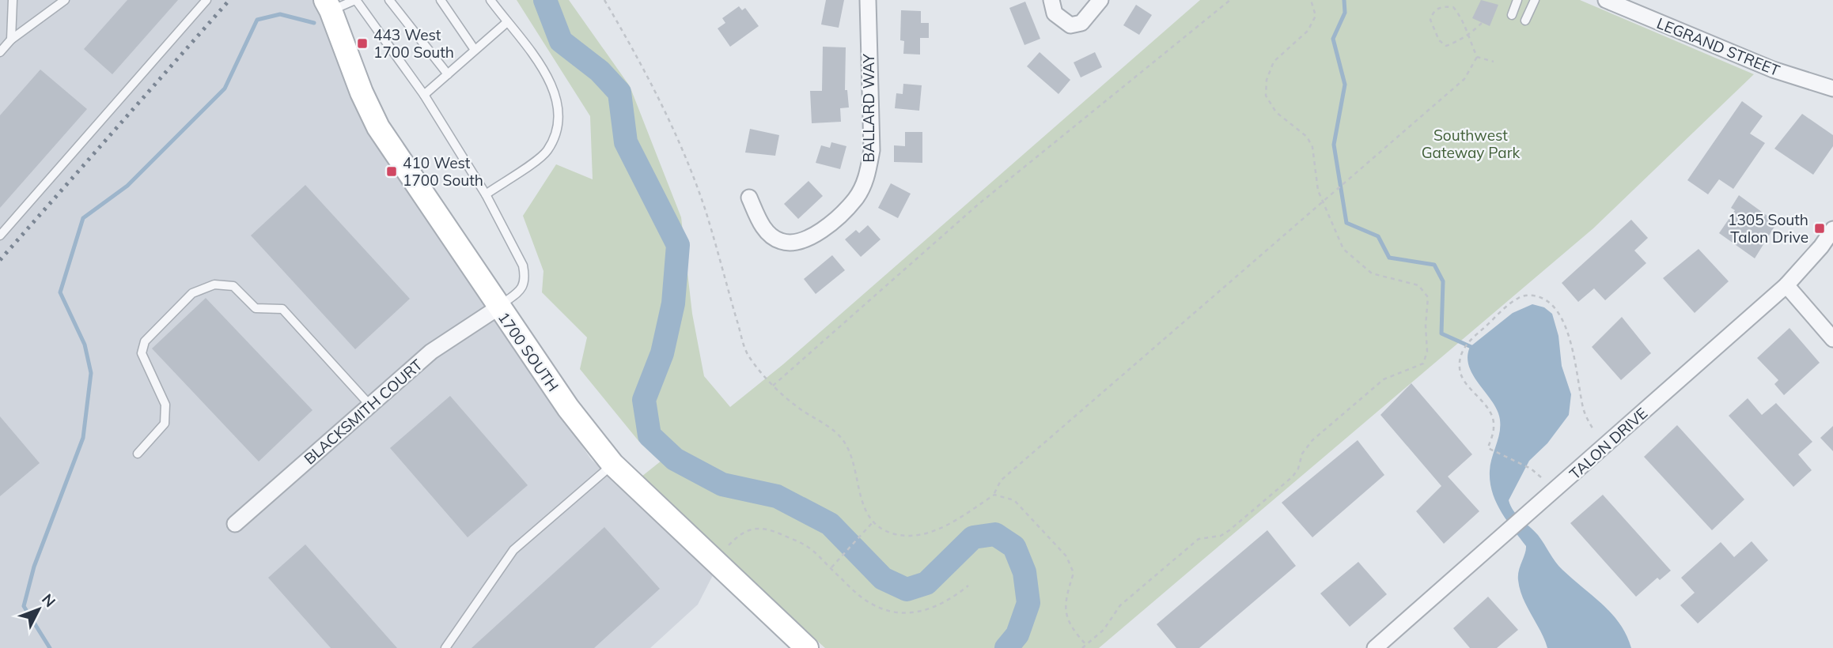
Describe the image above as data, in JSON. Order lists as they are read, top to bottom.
{
  "streets": {
    "street": [
      "LEGRAND STREET",
      "BALLARD WAY",
      "1700 SOUTH",
      "BLACKSMITH COURT",
      "TALON DRIVE"
    ]
  },
  "crossings": [
    ["1700 SOUTH", "BLACKSMITH COURT"]
  ],
  "parks": ["Southwest Gateway Park"],
  "places": {
    "transit": ["443 West 1700 South", "410 West 1700 South", "1305 South Talon Drive"]
  },
  "north": "top right"
}
